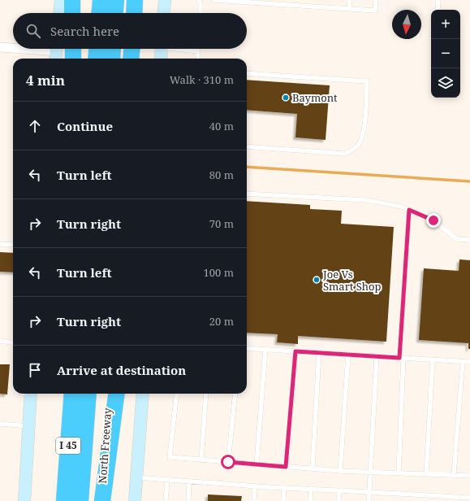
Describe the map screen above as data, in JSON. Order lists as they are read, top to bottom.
{
  "streets": {
    "highway": ["I 45", "North Freeway"]
  },
  "places": ["Baymont", "Joe Vs Smart Shop"],
  "north": "bottom",
  "page": {
    "map_buttons": ["+", "−"],
    "search": "Search here",
    "heading": ["4 min", "Walk · 310 m"],
    "list": [
      ["Continue", "40 m"],
      ["Turn left", "80 m"],
      ["Turn right", "70 m"],
      ["Turn left", "100 m"],
      ["Turn right", "20 m"],
      "Arrive at destination"
    ]
  }
}
